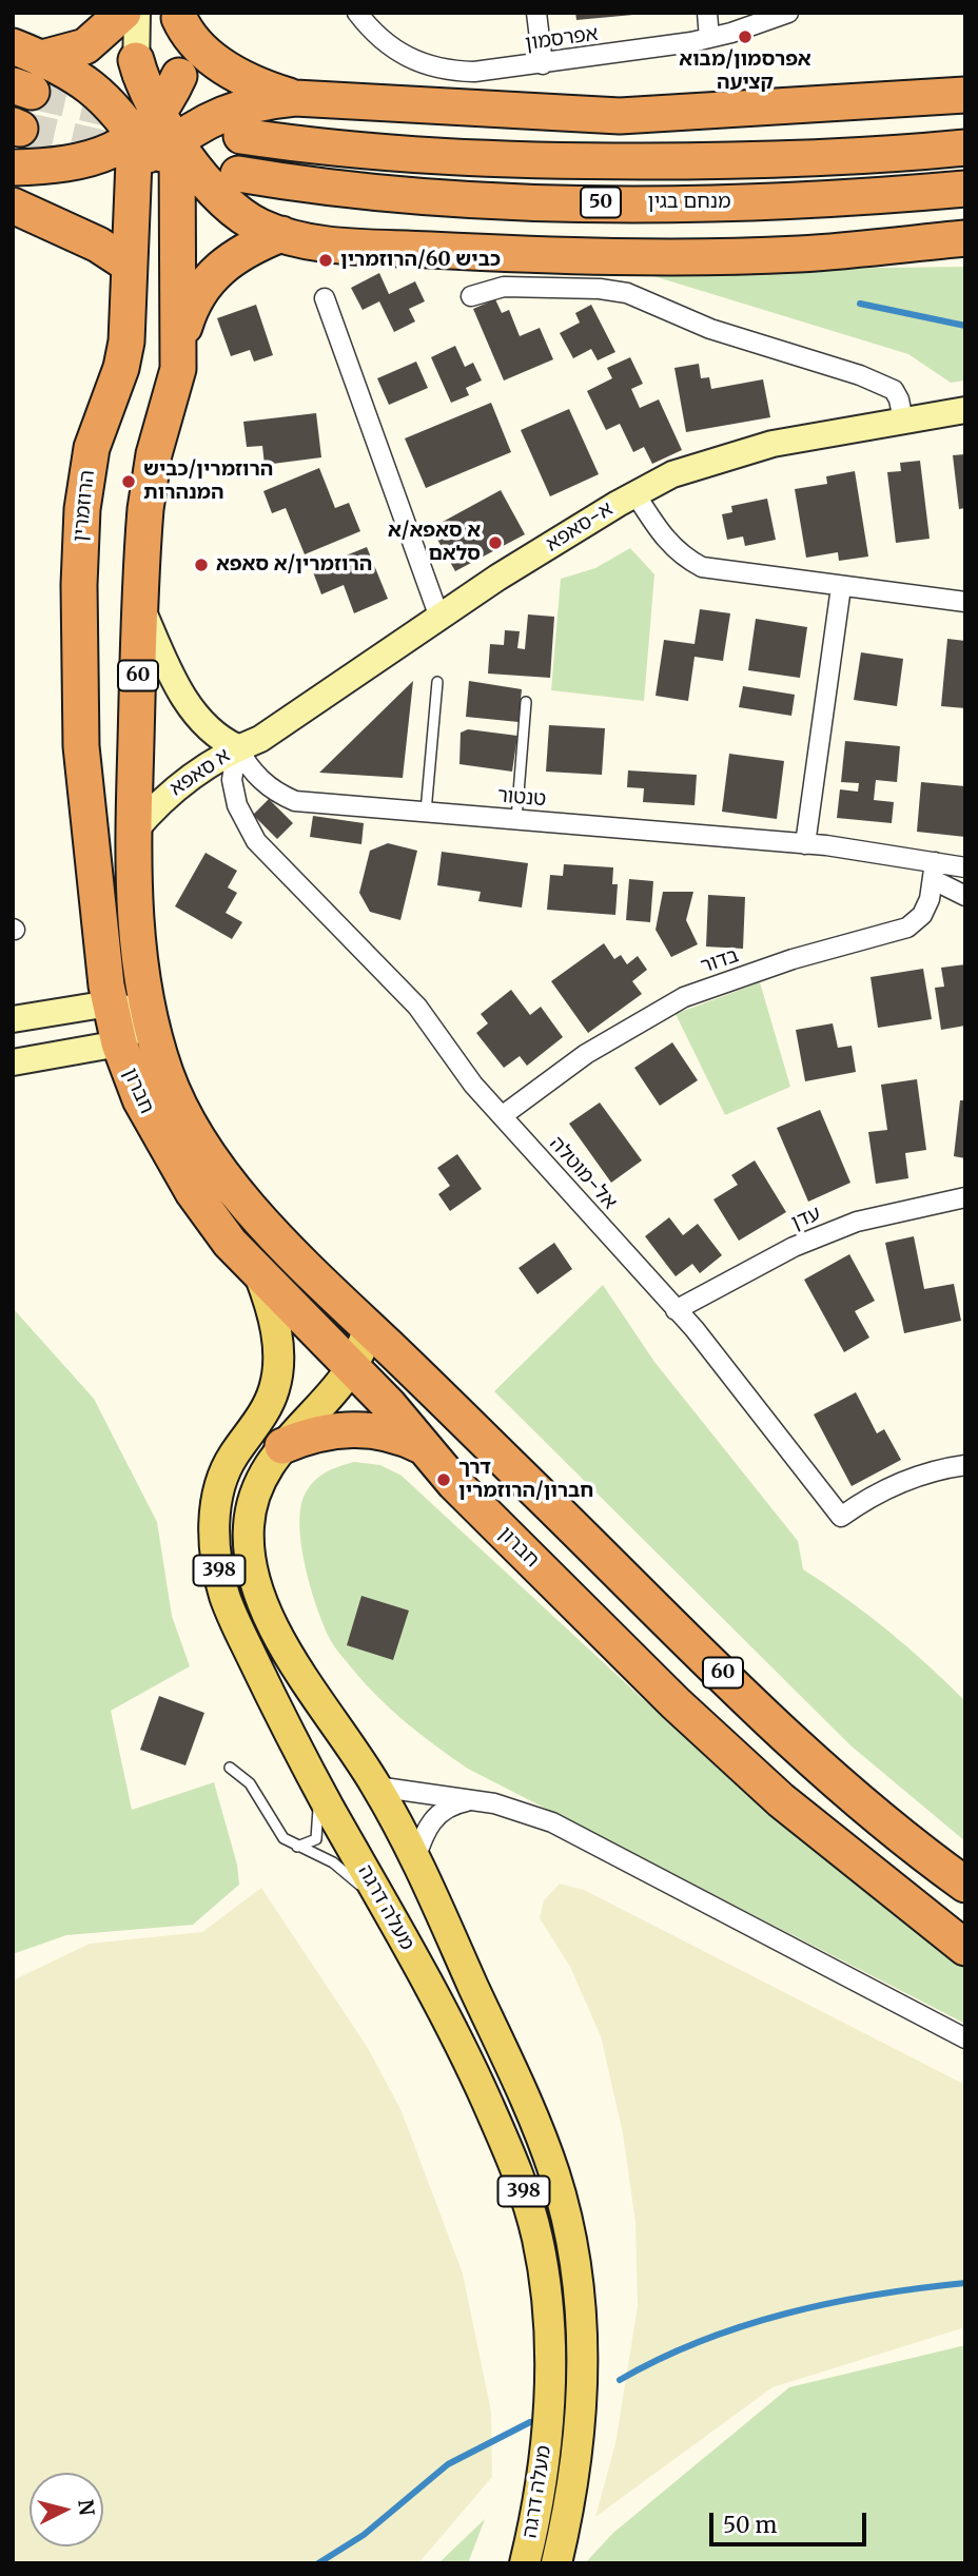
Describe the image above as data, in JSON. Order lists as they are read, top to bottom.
{
  "streets": {
    "highway": [
      "50",
      "מנחם בגין",
      "הרוזמרין",
      "60",
      "חברון"
    ],
    "main road": ["398", "מעלה דרגה"],
    "street": [
      "אפרסמון",
      "א-סאפא",
      "א סאפא",
      "טנטור",
      "בדור",
      "אל-מוטלה",
      "עדן"
    ]
  },
  "crossings": [
    ["הרוזמרין", "60"],
    ["הרוזמרין", "חברון"],
    ["א-סאפא", "א סאפא"],
    ["א-סאפא", "טנטור"],
    ["א-סאפא", "אל-מוטלה"],
    ["60", "א סאפא"],
    ["60", "חברון"],
    ["א סאפא", "טנטור"],
    ["א סאפא", "אל-מוטלה"],
    ["טנטור", "בדור"],
    ["טנטור", "אל-מוטלה"],
    ["בדור", "אל-מוטלה"],
    ["חברון", "מעלה דרגה"],
    ["אל-מוטלה", "עדן"]
  ],
  "places": [
    "אפרסמון/מבוא קציעה",
    "כביש 60/הרוזמרין",
    "הרוזמרין/כביש המנהרות",
    "א סאפא/א סלאם",
    "הרוזמרין/א סאפא",
    "דרך חברון/הרוזמרין"
  ],
  "scale_bar": "50 m",
  "north": "right"
}
